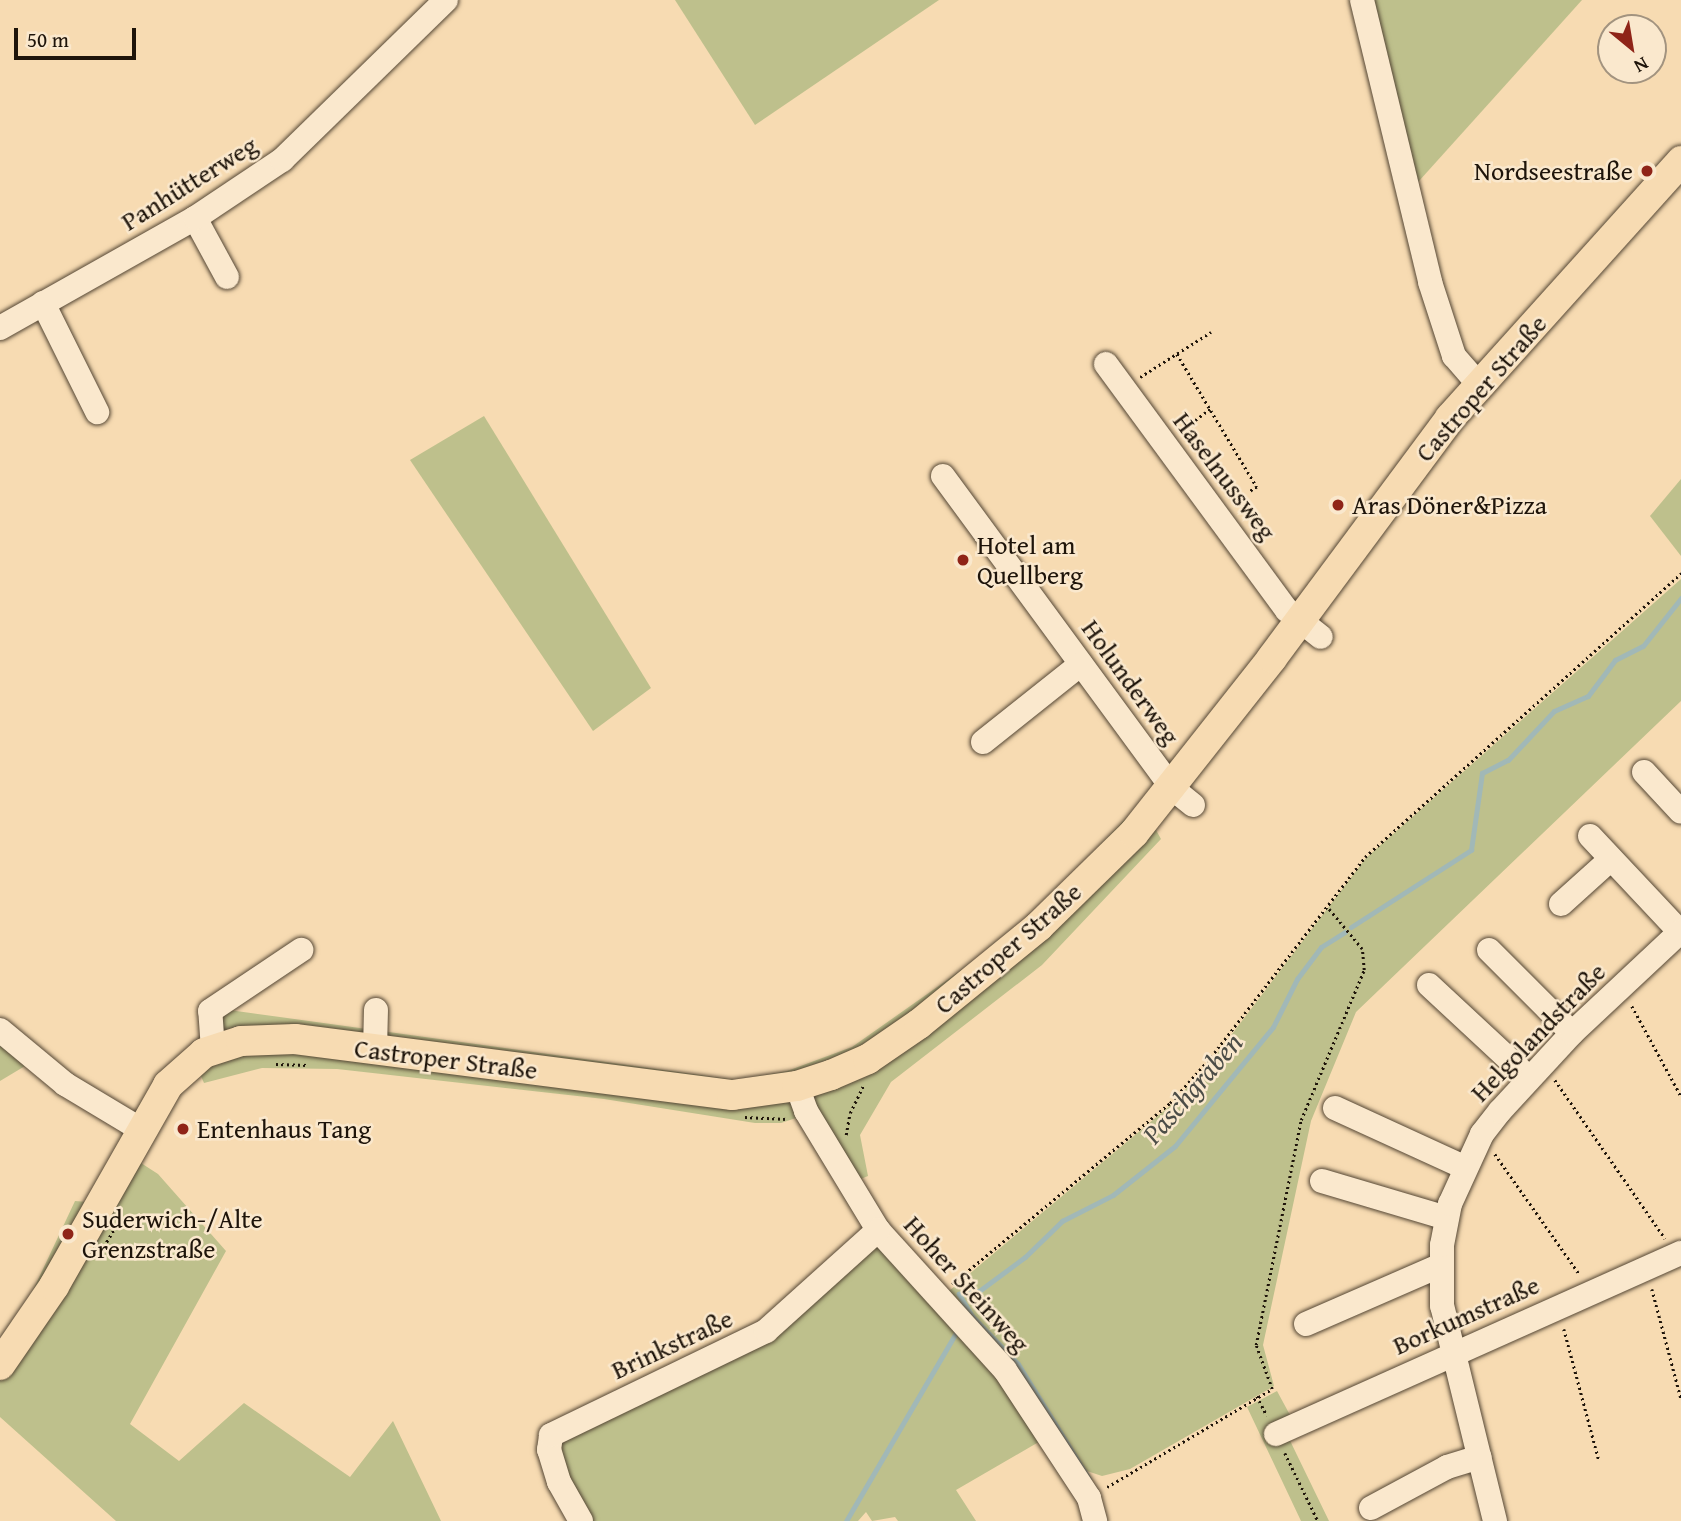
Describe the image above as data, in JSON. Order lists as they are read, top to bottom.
{
  "streets": {
    "main road": ["Castroper Straße"],
    "street": [
      "Panhütterweg",
      "Haselnussweg",
      "Holunderweg",
      "Helgolandstraße",
      "Hoher Steinweg",
      "Borkumstraße",
      "Brinkstraße"
    ]
  },
  "crossings": [
    ["Castroper Straße", "Haselnussweg"],
    ["Castroper Straße", "Holunderweg"],
    ["Castroper Straße", "Hoher Steinweg"],
    ["Helgolandstraße", "Borkumstraße"],
    ["Hoher Steinweg", "Brinkstraße"]
  ],
  "water": ["Paschgraben"],
  "places": [
    "Nordseestraße",
    "Aras Döner&Pizza",
    "Hotel am Quellberg",
    "Entenhaus Tang",
    "Suderwich-/Alte Grenzstraße"
  ],
  "scale_bar": "50 m",
  "north": "bottom right"
}
